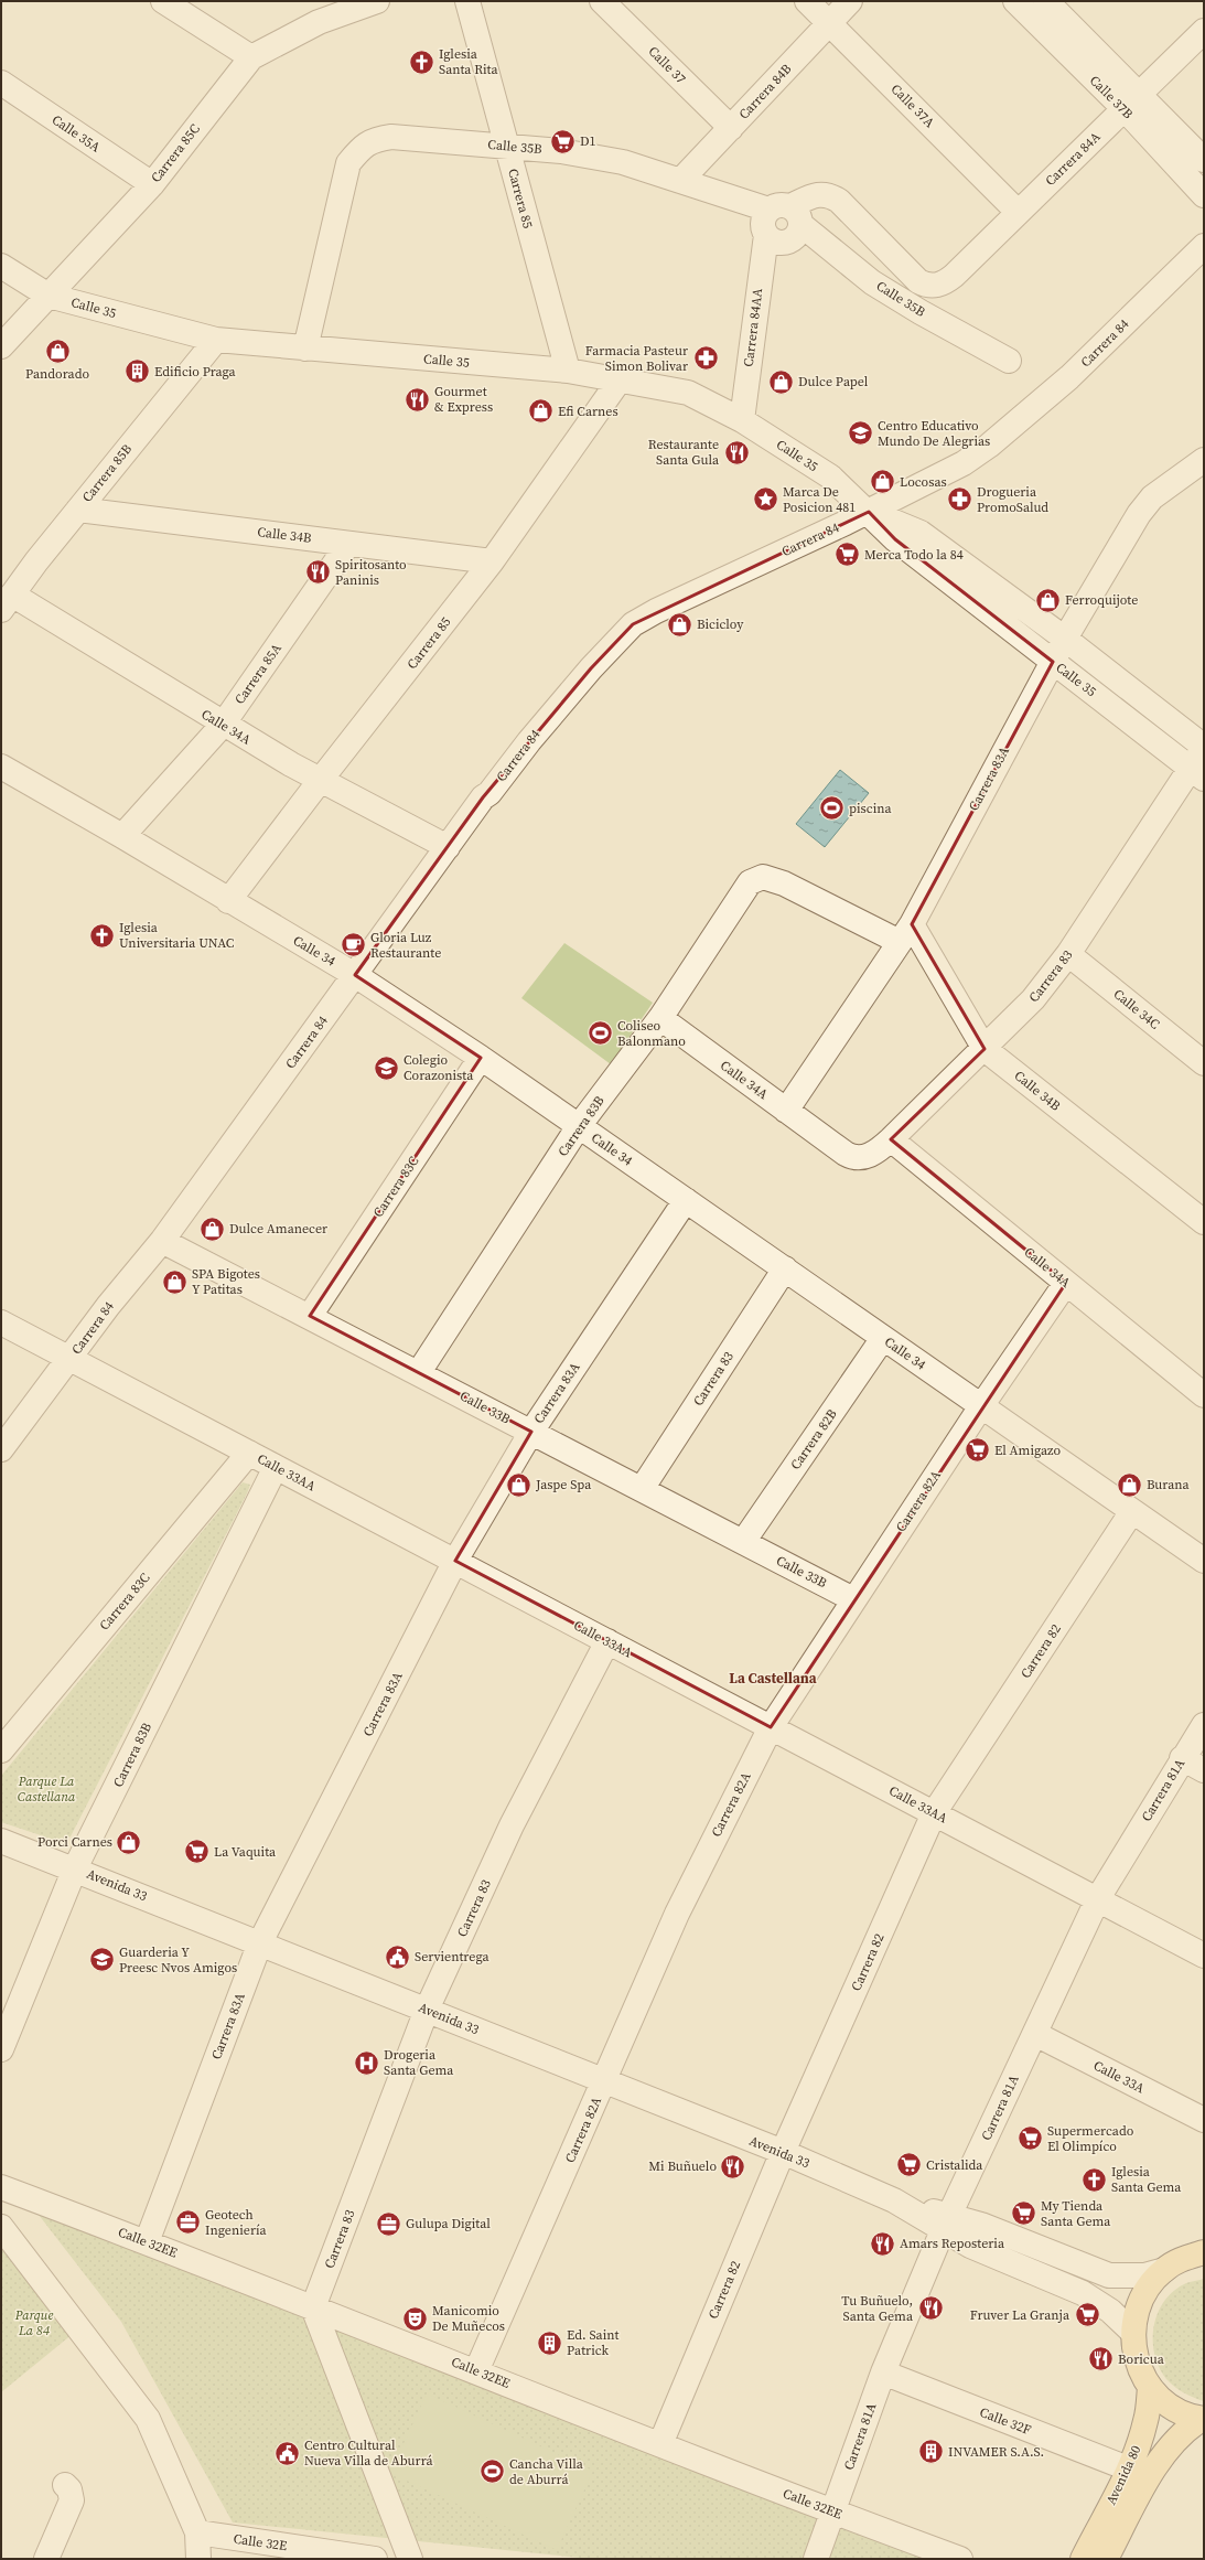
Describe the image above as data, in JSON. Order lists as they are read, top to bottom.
{
  "streets": {
    "main road": ["Avenida 80"],
    "street": [
      "Calle 37",
      "Carrera 84B",
      "Calle 37B",
      "Calle 37A",
      "Calle 35A",
      "Calle 35B",
      "Carrera 85C",
      "Carrera 84A",
      "Carrera 85",
      "Calle 35",
      "Carrera 84AA",
      "Carrera 84",
      "Carrera 85B",
      "Calle 34B",
      "Carrera 85A",
      "Calle 34A",
      "Carrera 83A",
      "Calle 34",
      "Carrera 83",
      "Calle 34C",
      "Carrera 83B",
      "Carrera 83C",
      "Calle 33B",
      "Carrera 82B",
      "Calle 33AA",
      "Carrera 82A",
      "Carrera 82",
      "Carrera 81A",
      "Avenida 33",
      "Calle 33A",
      "Calle 32EE",
      "Calle 32F",
      "Calle 32E"
    ]
  },
  "crossings": [
    ["Calle 37", "Carrera 84B"],
    ["Carrera 84B", "Calle 37A"],
    ["Carrera 84B", "Calle 35B"],
    ["Calle 37B", "Carrera 84A"],
    ["Calle 37A", "Carrera 84A"],
    ["Calle 35A", "Carrera 85C"],
    ["Calle 35B", "Carrera 84A"],
    ["Calle 35B", "Carrera 85"],
    ["Calle 35B", "Calle 35"],
    ["Calle 35B", "Carrera 84AA"],
    ["Carrera 85C", "Calle 35"],
    ["Carrera 84A", "Carrera 84AA"],
    ["Carrera 85", "Calle 35"],
    ["Carrera 85", "Calle 34B"],
    ["Carrera 85", "Calle 34A"],
    ["Carrera 85", "Calle 34"],
    ["Calle 35", "Carrera 84AA"],
    ["Calle 35", "Carrera 84"],
    ["Calle 35", "Carrera 85B"],
    ["Calle 35", "Carrera 83A"],
    ["Calle 35", "Carrera 83"],
    ["Carrera 84", "Calle 34A"],
    ["Carrera 84", "Calle 34"],
    ["Carrera 84", "Calle 33B"],
    ["Carrera 84", "Calle 33AA"],
    ["Carrera 85B", "Calle 34B"],
    ["Carrera 85B", "Calle 34A"],
    ["Calle 34B", "Carrera 85A"],
    ["Calle 34B", "Carrera 83A"],
    ["Calle 34B", "Carrera 83"],
    ["Calle 34B", "Carrera 83B"],
    ["Carrera 85A", "Calle 34A"],
    ["Carrera 85A", "Calle 34"],
    ["Calle 34A", "Carrera 83A"],
    ["Calle 34A", "Carrera 83"],
    ["Calle 34A", "Carrera 83B"],
    ["Calle 34A", "Carrera 82A"],
    ["Carrera 83A", "Calle 34"],
    ["Carrera 83A", "Carrera 83B"],
    ["Carrera 83A", "Calle 33B"],
    ["Carrera 83A", "Calle 33AA"],
    ["Carrera 83A", "Avenida 33"],
    ["Carrera 83A", "Calle 32EE"],
    ["Calle 34", "Carrera 83"],
    ["Calle 34", "Carrera 83B"],
    ["Calle 34", "Carrera 83C"],
    ["Calle 34", "Carrera 82B"],
    ["Calle 34", "Carrera 82A"],
    ["Calle 34", "Carrera 82"],
    ["Carrera 83", "Calle 34C"],
    ["Carrera 83", "Calle 33B"],
    ["Carrera 83", "Calle 33AA"],
    ["Carrera 83", "Avenida 33"],
    ["Carrera 83", "Calle 32EE"],
    ["Carrera 83B", "Calle 33B"],
    ["Carrera 83B", "Calle 33AA"],
    ["Carrera 83B", "Avenida 33"],
    ["Carrera 83C", "Calle 33B"],
    ["Carrera 83C", "Calle 33AA"],
    ["Calle 33B", "Carrera 82B"],
    ["Calle 33B", "Carrera 82A"],
    ["Calle 33AA", "Carrera 82A"],
    ["Calle 33AA", "Carrera 82"],
    ["Calle 33AA", "Carrera 81A"],
    ["Carrera 82A", "Avenida 33"],
    ["Carrera 82A", "Calle 32EE"],
    ["Carrera 82", "Avenida 33"],
    ["Carrera 82", "Calle 32EE"],
    ["Carrera 81A", "Avenida 33"],
    ["Carrera 81A", "Calle 33A"],
    ["Carrera 81A", "Calle 32EE"],
    ["Carrera 81A", "Calle 32F"],
    ["Calle 32F", "Avenida 80"]
  ],
  "districts": ["La Castellana"],
  "parks": ["Parque La Castellana", "Parque La 84"],
  "places": {
    "church": ["Iglesia Santa Rita", "Iglesia Universitaria UNAC", "Iglesia Santa Gema"],
    "supermarket": [
      "D1",
      "Merca Todo la 84",
      "El Amigazo",
      "La Vaquita",
      "Supermercado El Olimpíco",
      "Cristalida",
      "My Tienda Santa Gema",
      "Fruver La Granja"
    ],
    "shop": [
      "Pandorado",
      "Dulce Papel",
      "Efi Carnes",
      "Locosas",
      "Ferroquijote",
      "Bicicloy",
      "Dulce Amanecer",
      "SPA Bigotes Y Patitas",
      "Jaspe Spa",
      "Burana",
      "Porci Carnes"
    ],
    "pharmacy": ["Farmacia Pasteur Simon Bolivar", "Drogueria PromoSalud"],
    "building": ["Edificio Praga", "Ed. Saint Patrick", "INVAMER S.A.S."],
    "restaurant": [
      "Gourmet & Express",
      "Restaurante Santa Gula",
      "Spiritosanto Paninis",
      "Mi Buñuelo",
      "Amars Reposteria",
      "Tu Buñuelo, Santa Gema",
      "Boricua"
    ],
    "school or university": ["Centro Educativo Mundo De Alegrias", "Colegio Corazonista", "Guarderia Y Preesc Nvos Amigos"],
    "place": ["Marca De Posicion 481"],
    "sports": ["piscina", "Coliseo Balonmano", "Cancha Villa de Aburrá"],
    "cafe": ["Gloria Luz Restaurante"],
    "public building": ["Servientrega", "Centro Cultural Nueva Villa de Aburrá"],
    "hospital": ["Drogeria Santa Gema"],
    "office": ["Geotech Ingeniería", "Gulupa Digital"],
    "theatre": ["Manicomio De Muñecos"]
  }
}
